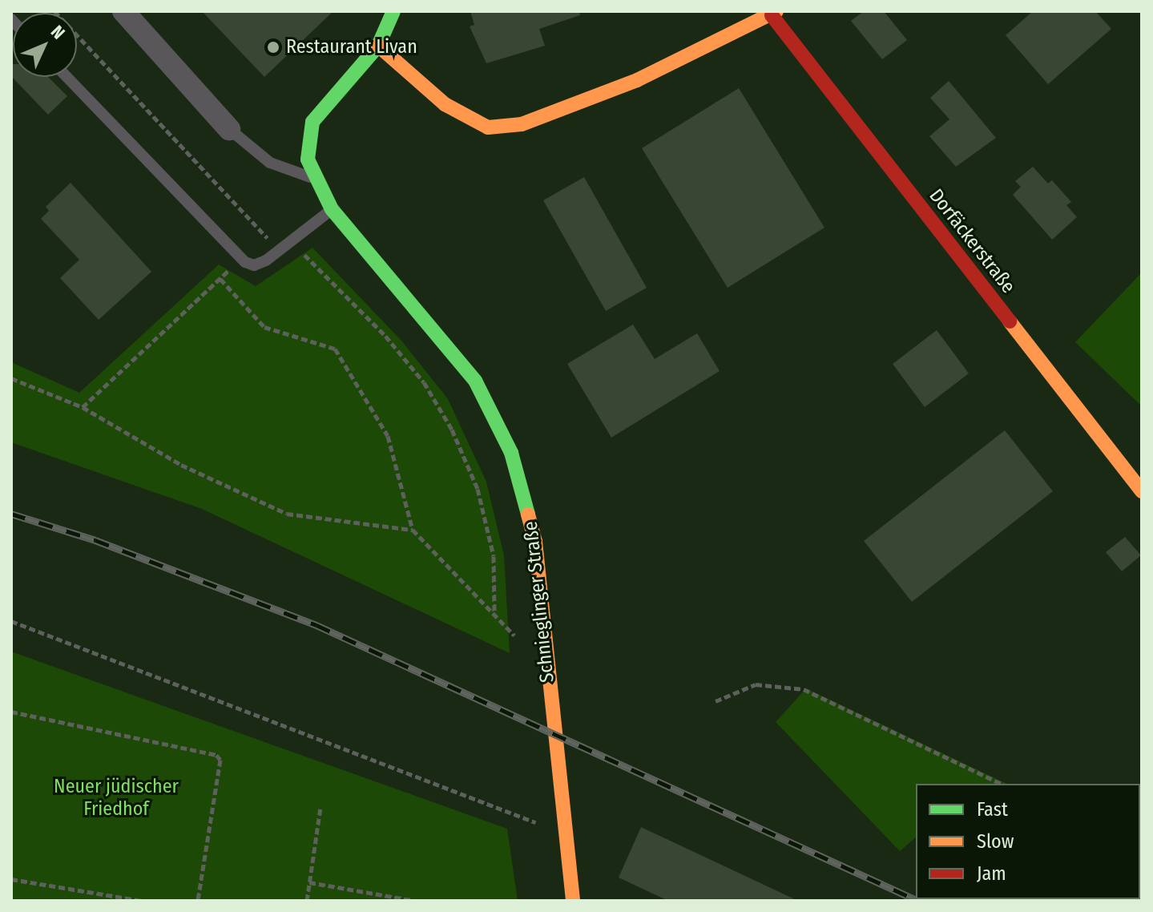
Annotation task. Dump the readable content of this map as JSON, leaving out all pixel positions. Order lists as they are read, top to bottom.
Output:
{
  "streets": {
    "street": ["Dorfäckerstraße", "Schnieglinger Straße"]
  },
  "crossings": [
    ["Dorfäckerstraße", "Schnieglinger Straße"]
  ],
  "parks": ["Neuer jüdischer Friedhof"],
  "places": ["Restaurant Livan"],
  "legend": ["Fast", "Slow", "Jam"],
  "north": "top right"
}
